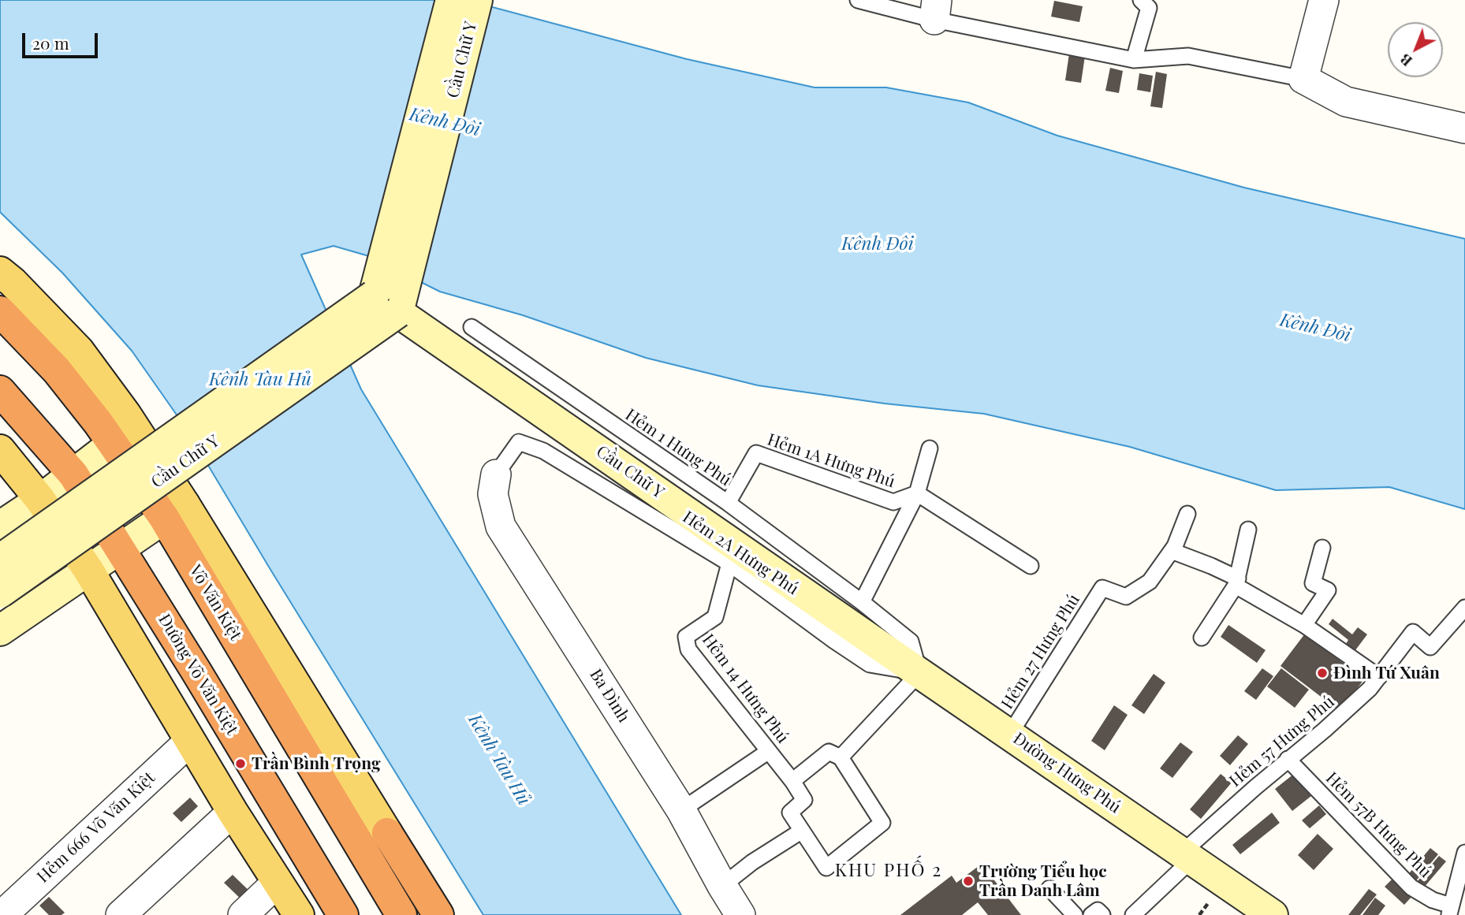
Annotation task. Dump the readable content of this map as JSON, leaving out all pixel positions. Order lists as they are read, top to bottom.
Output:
{
  "streets": {
    "highway": ["Võ Văn Kiệt", "Đường Võ Văn Kiệt"],
    "main road": ["Cầu Chữ Y", "Đường Hưng Phú"],
    "street": ["Ba Đình", "Hẻm 666 Võ Văn Kiệt"],
    "lane": [
      "Hẻm 1 Hưng Phú",
      "Hẻm 1A Hưng Phú",
      "Hẻm 2A Hưng Phú",
      "Hẻm 27 Hưng Phú",
      "Hẻm 14 Hưng Phú",
      "Hẻm 57 Hưng Phú",
      "Hẻm 57B Hưng Phú"
    ]
  },
  "crossings": [
    ["Cầu Chữ Y", "Đường Hưng Phú"],
    ["Hẻm 1 Hưng Phú", "Hẻm 1A Hưng Phú"],
    ["Hẻm 1 Hưng Phú", "Hẻm 2A Hưng Phú"],
    ["Hẻm 1 Hưng Phú", "Đường Hưng Phú"],
    ["Hẻm 2A Hưng Phú", "Hẻm 14 Hưng Phú"],
    ["Hẻm 2A Hưng Phú", "Ba Đình"],
    ["Hẻm 2A Hưng Phú", "Đường Hưng Phú"],
    ["Hẻm 27 Hưng Phú", "Đường Hưng Phú"],
    ["Hẻm 57 Hưng Phú", "Đường Hưng Phú"],
    ["Hẻm 57 Hưng Phú", "Hẻm 57B Hưng Phú"]
  ],
  "districts": ["KHU PHỐ 2"],
  "water": ["Kênh Đôi", "Kênh Tàu Hủ"],
  "places": ["Đình Tứ Xuân", "Trần Bình Trọng", "Trường Tiểu học Trần Danh Lâm"],
  "scale_bar": "20 m",
  "north": "bottom left"
}
